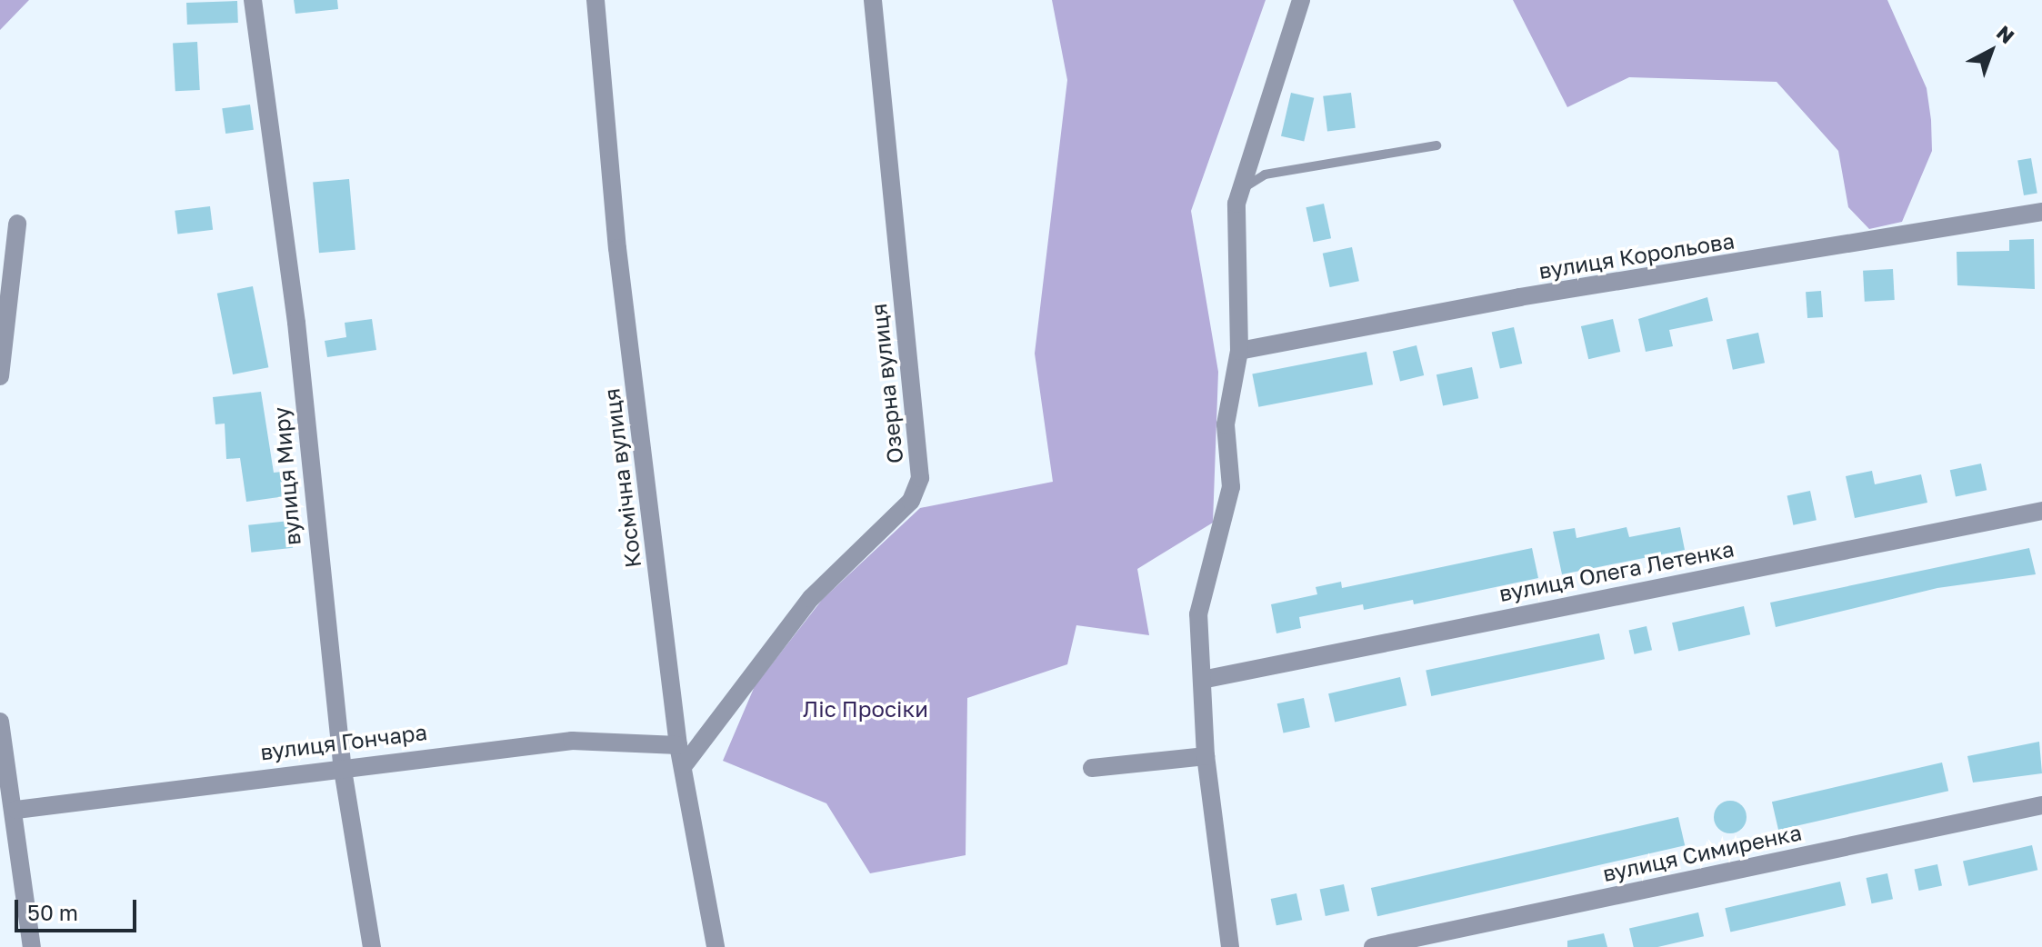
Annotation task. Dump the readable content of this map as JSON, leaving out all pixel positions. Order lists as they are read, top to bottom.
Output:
{
  "streets": {
    "street": [
      "вулиця Корольова",
      "Озерна вулиця",
      "вулиця Миру",
      "Космічна вулиця",
      "вулиця Олега Летенка",
      "вулиця Гончара",
      "вулиця Симиренка"
    ]
  },
  "crossings": [
    ["Озерна вулиця", "Космічна вулиця"],
    ["вулиця Миру", "вулиця Гончара"],
    ["Космічна вулиця", "вулиця Гончара"]
  ],
  "parks": ["Ліс Просіки"],
  "scale_bar": "50 m",
  "north": "top right"
}
